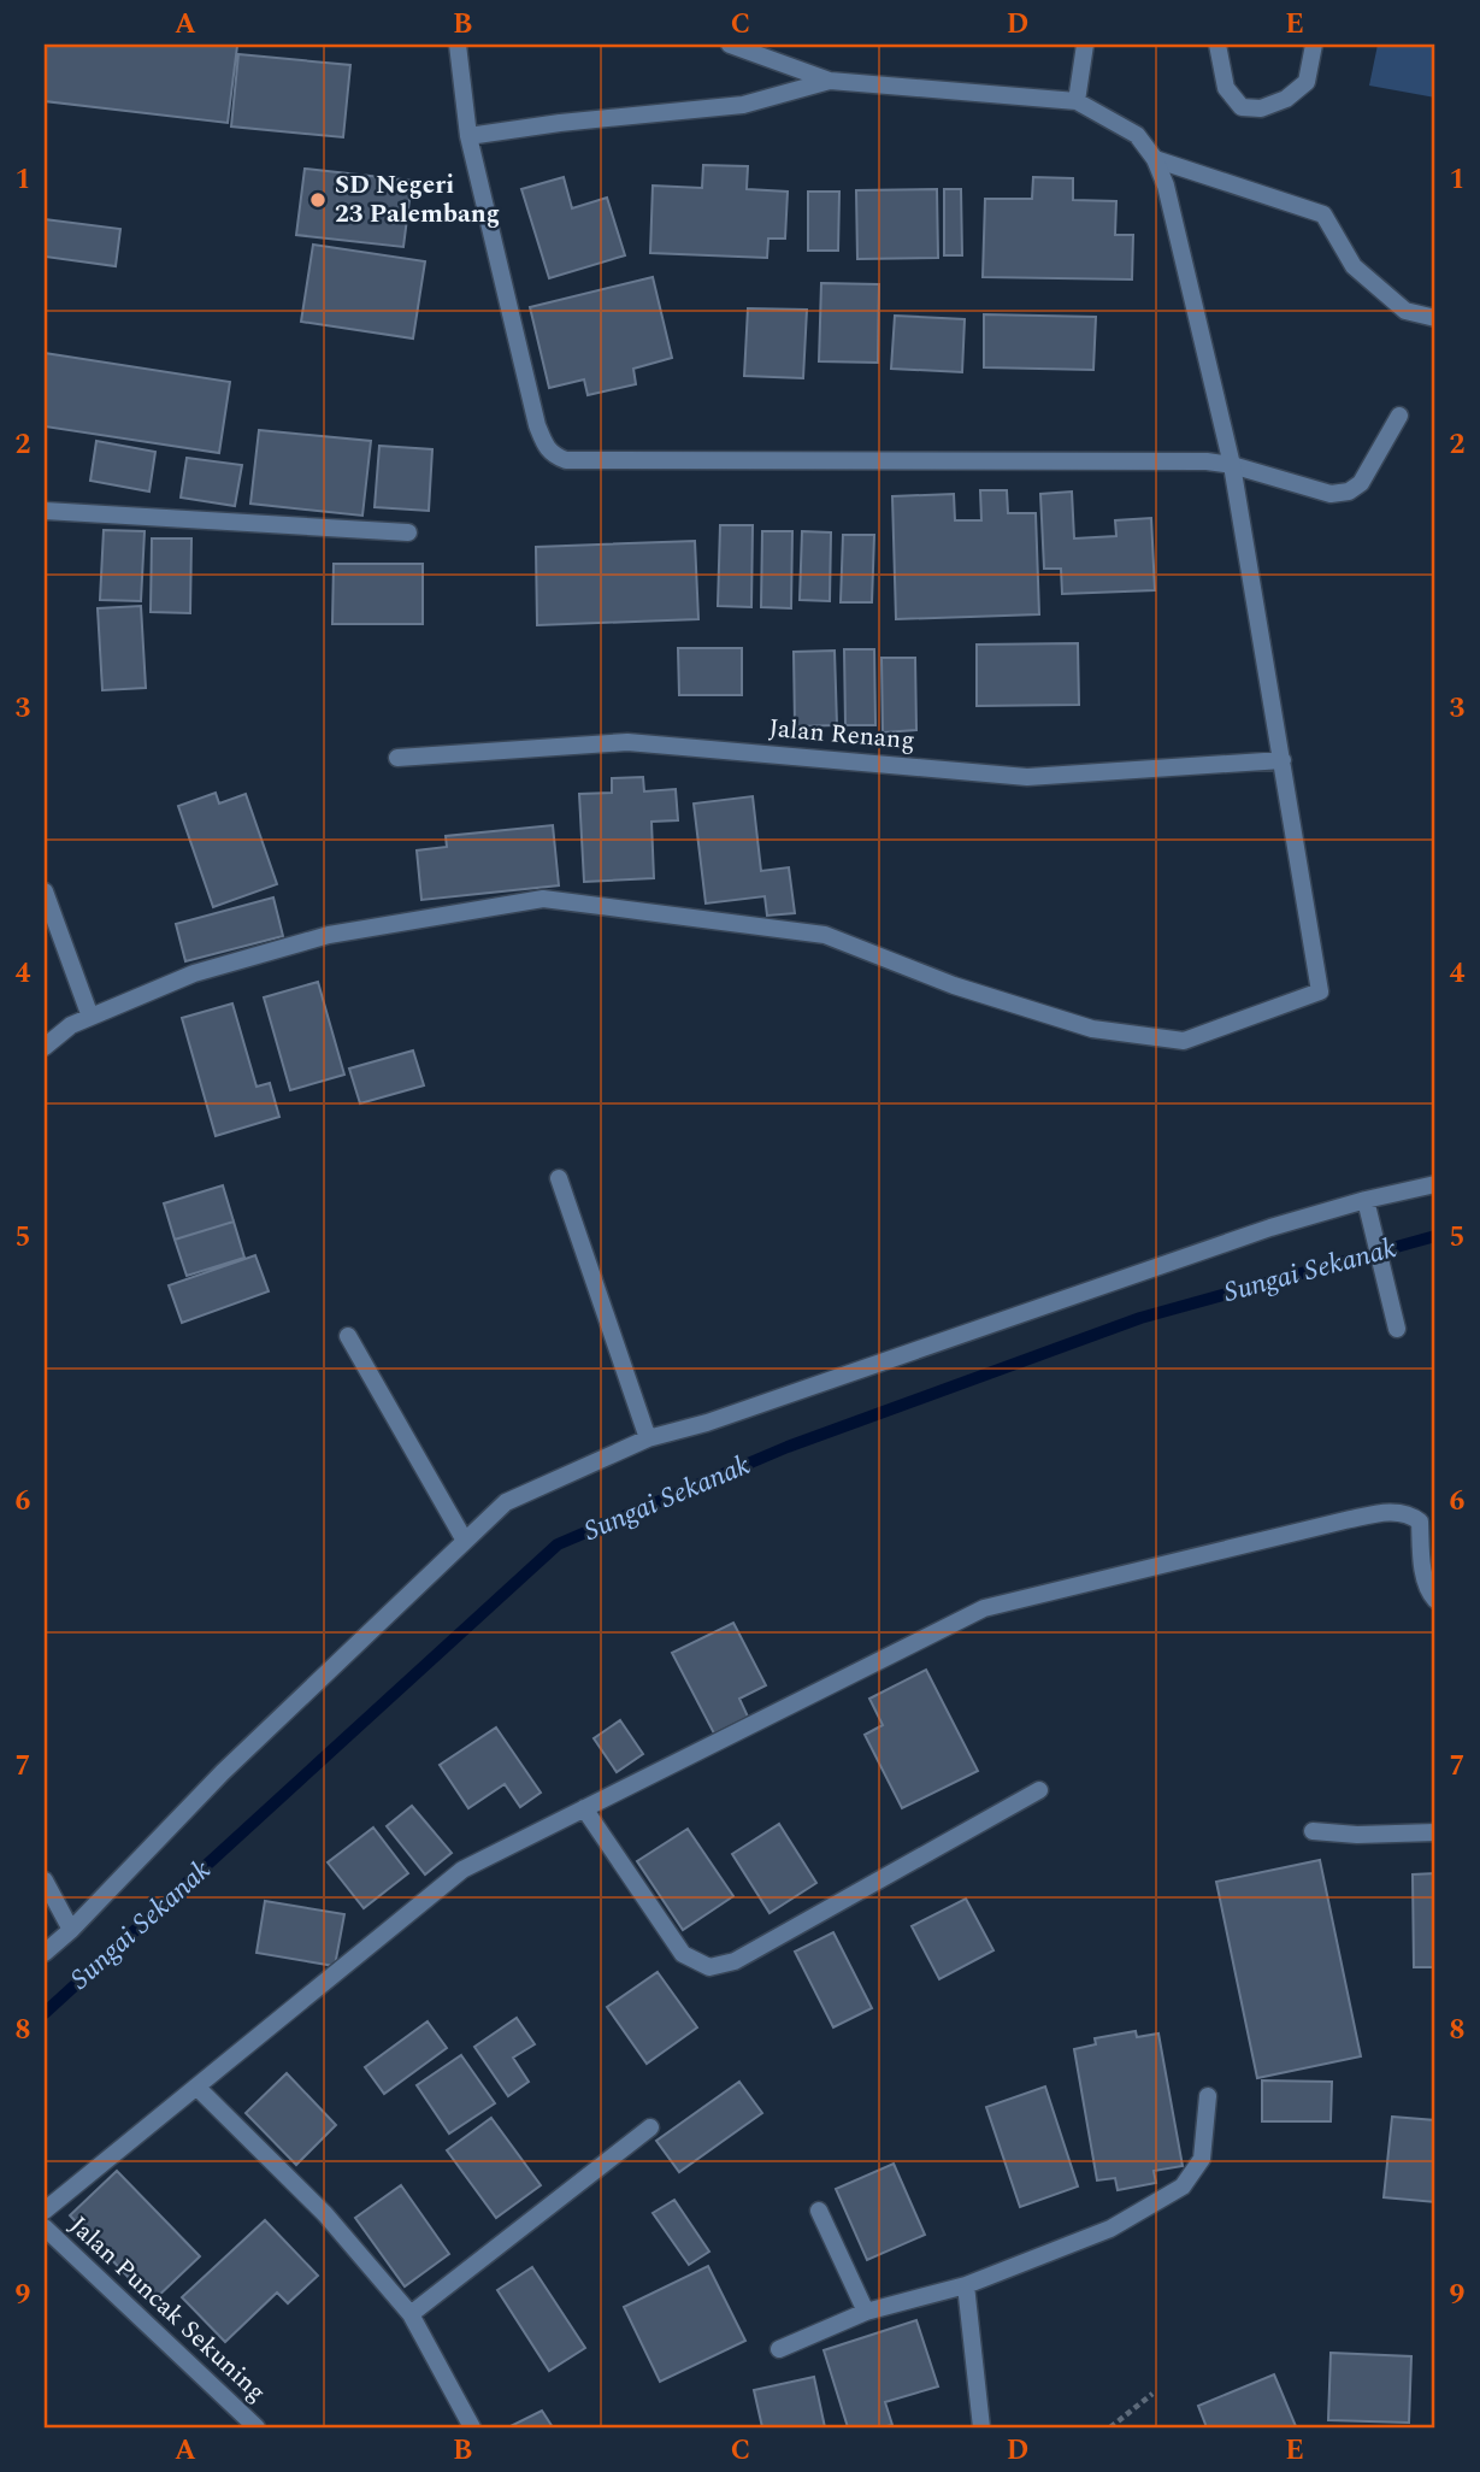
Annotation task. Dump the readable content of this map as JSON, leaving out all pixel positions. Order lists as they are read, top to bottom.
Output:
{
  "streets": {
    "street": ["Jalan Renang", "Jalan Puncak Sekuning"]
  },
  "water": ["Sungai Sekanak"],
  "places": ["SD Negeri 23 Palembang"],
  "grid": {
    "columns": [
      "A",
      "B",
      "C",
      "D",
      "E"
    ],
    "rows": [
      "1",
      "2",
      "3",
      "4",
      "5",
      "6",
      "7",
      "8",
      "9"
    ]
  }
}
